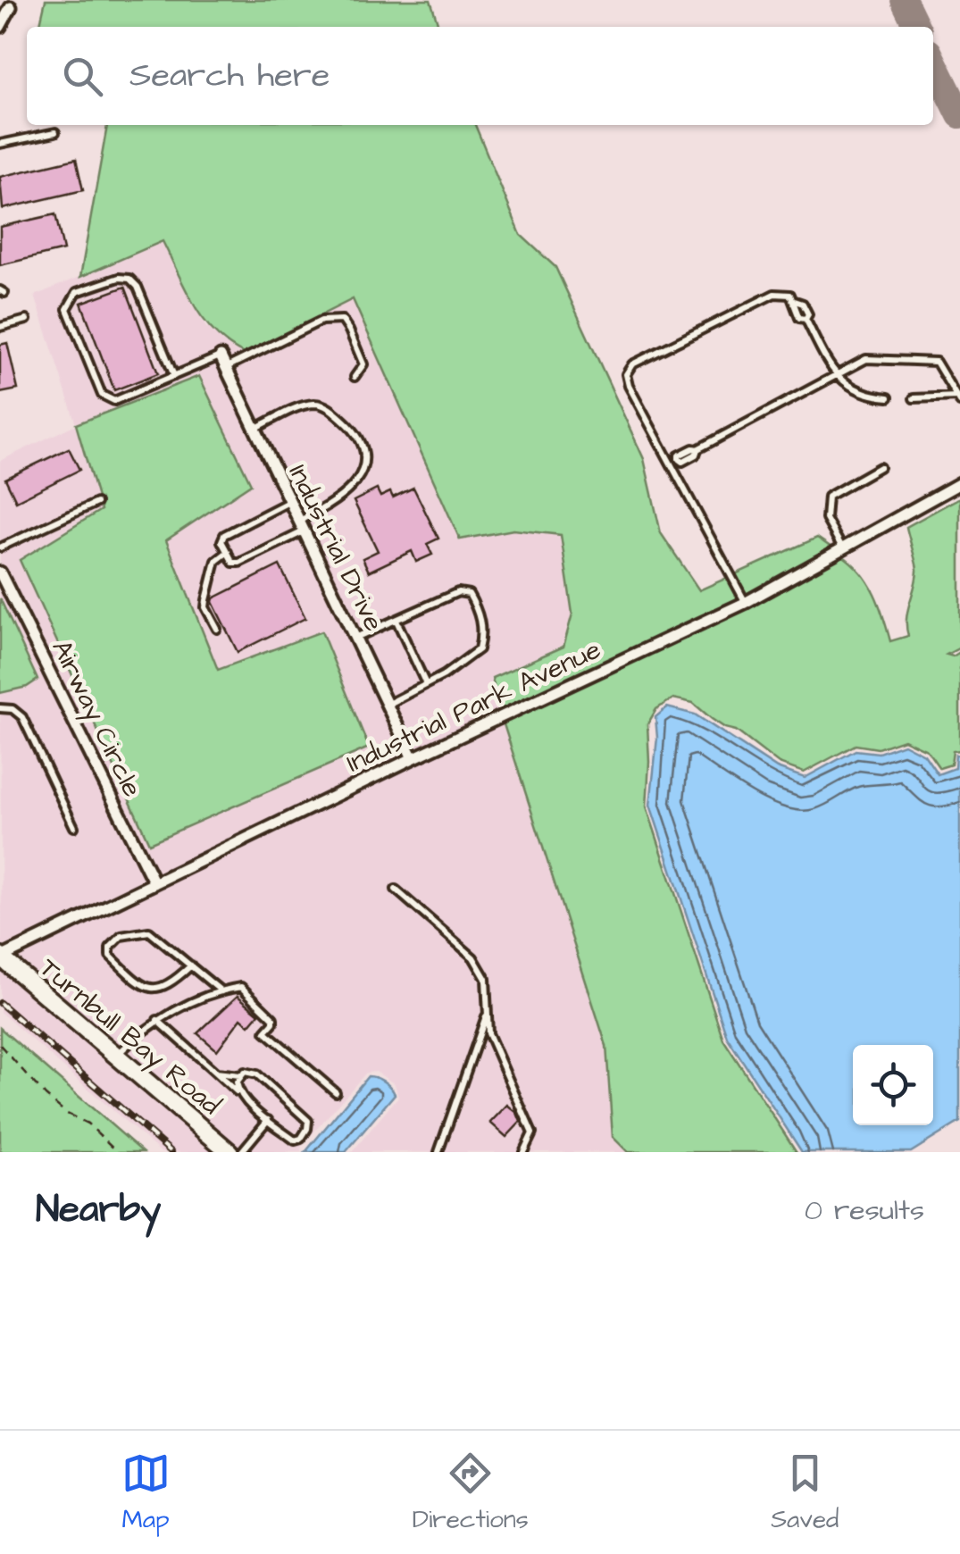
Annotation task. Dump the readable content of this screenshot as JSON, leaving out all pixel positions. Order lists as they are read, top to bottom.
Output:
{
  "streets": {
    "street": [
      "Industrial Drive",
      "Industrial Park Avenue",
      "Airway Circle",
      "Turnbull Bay Road"
    ]
  },
  "crossings": [
    ["Industrial Drive", "Industrial Park Avenue"],
    ["Industrial Park Avenue", "Airway Circle"],
    ["Industrial Park Avenue", "Turnbull Bay Road"]
  ],
  "page": {
    "search": "Search here",
    "heading": ["Nearby", "0 results"],
    "nav": ["Map", "Directions", "Saved"]
  }
}
